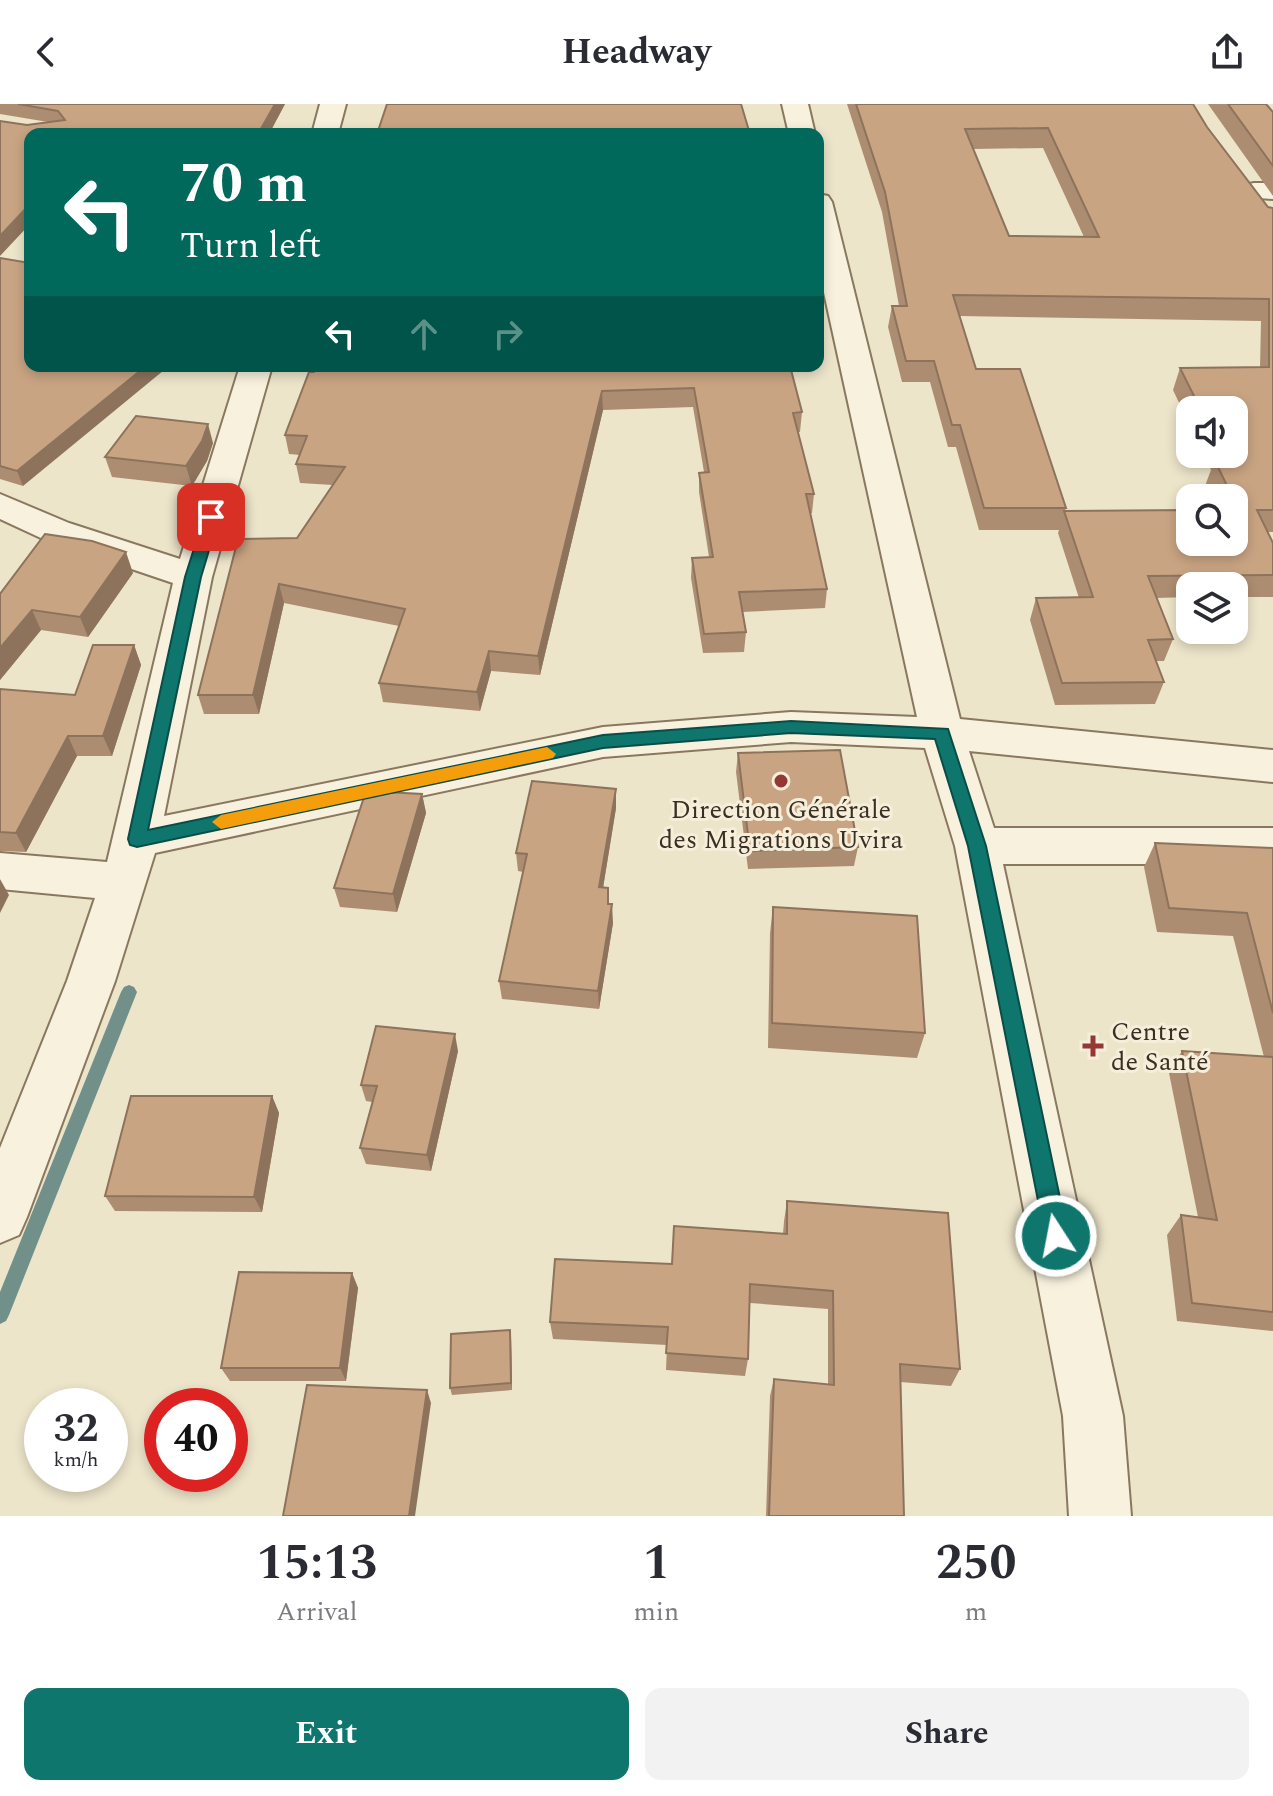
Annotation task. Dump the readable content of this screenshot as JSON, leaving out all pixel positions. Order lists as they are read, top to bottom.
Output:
{
  "places": {
    "other": ["Direction Générale des Migrations Uvira"],
    "health": ["Centre de Santé"]
  },
  "page": {
    "header": "Headway",
    "turn": ["70 m", "Turn left"],
    "speed": "32 km/h",
    "limit": "40",
    "eta": [
      "15:13",
      "Arrival",
      "1",
      "min",
      "250",
      "m"
    ],
    "buttons": ["Exit", "Share"]
  }
}
